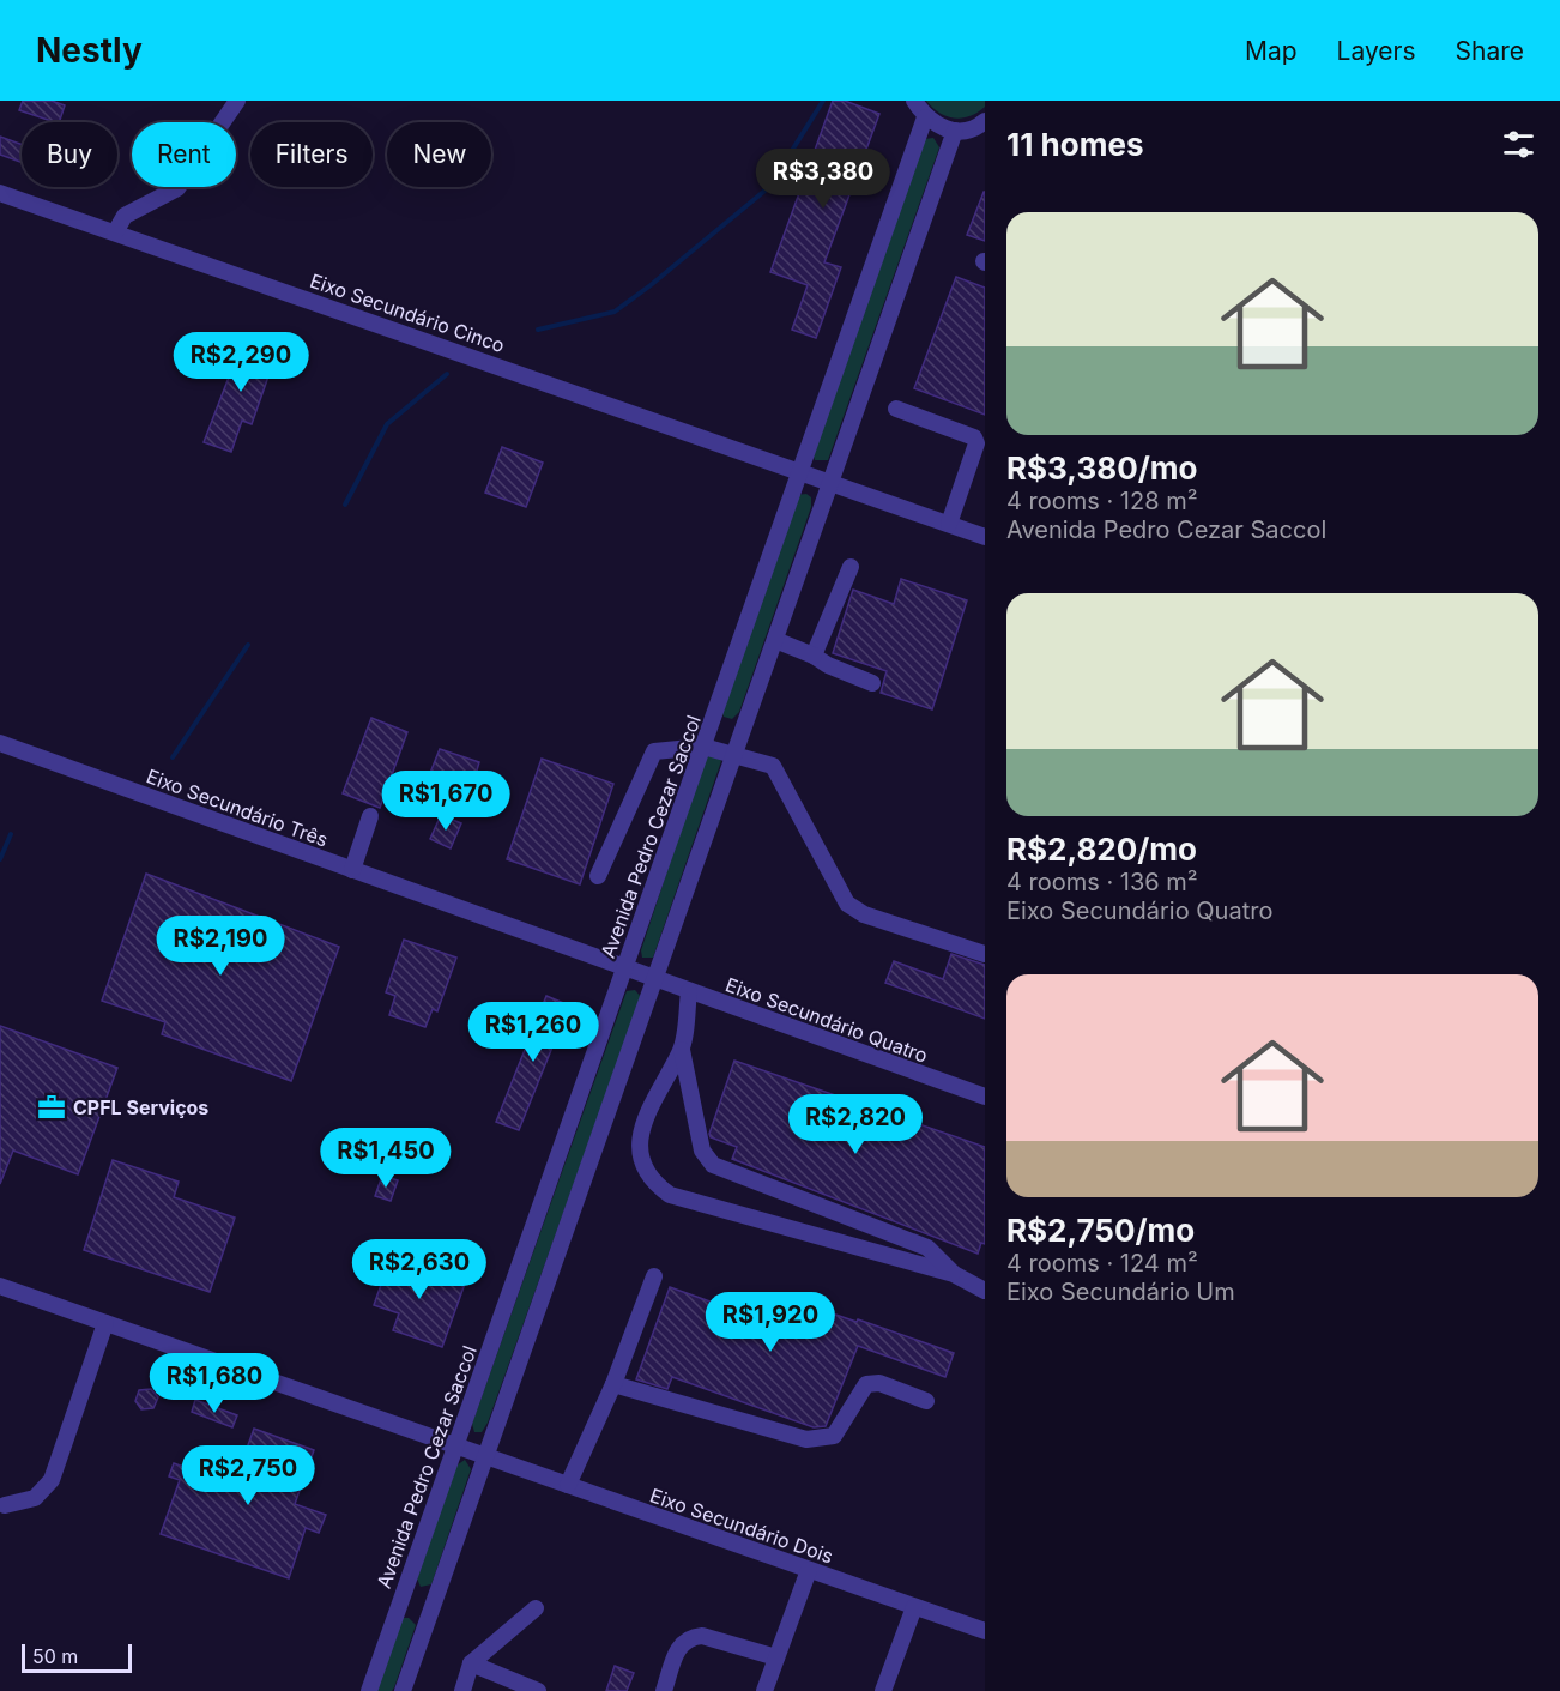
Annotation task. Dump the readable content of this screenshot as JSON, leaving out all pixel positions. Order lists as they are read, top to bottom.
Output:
{
  "streets": {
    "street": [
      "Eixo Secundário Cinco",
      "Eixo Secundário Três",
      "Avenida Pedro Cezar Saccol",
      "Eixo Secundário Quatro",
      "Eixo Secundário Dois"
    ]
  },
  "crossings": [
    ["Eixo Secundário Cinco", "Avenida Pedro Cezar Saccol"],
    ["Eixo Secundário Três", "Avenida Pedro Cezar Saccol"],
    ["Eixo Secundário Três", "Eixo Secundário Quatro"],
    ["Avenida Pedro Cezar Saccol", "Eixo Secundário Dois"]
  ],
  "places": {
    "office": ["CPFL Serviços"]
  },
  "scale_bar": "50 m",
  "page": {
    "header": "Nestly",
    "nav": ["Map", "Layers", "Share"],
    "heading": "11 homes",
    "chip": [
      "Buy",
      "Rent",
      "Filters",
      "New"
    ],
    "price": [
      "R$3,380",
      "R$2,290",
      "R$1,670",
      "R$2,190",
      "R$1,260",
      "R$2,820",
      "R$1,450",
      "R$2,630",
      "R$1,920",
      "R$1,680",
      "R$2,750"
    ],
    "list": [
      {
        "name": "R$3,380/mo",
        "note": "4 rooms · 128 m² · Avenida Pedro Cezar Saccol"
      },
      {
        "name": "R$2,820/mo",
        "note": "4 rooms · 136 m² · Eixo Secundário Quatro"
      },
      {
        "name": "R$2,750/mo",
        "note": "4 rooms · 124 m² · Eixo Secundário Um"
      }
    ],
    "scale": "50 m"
  }
}
